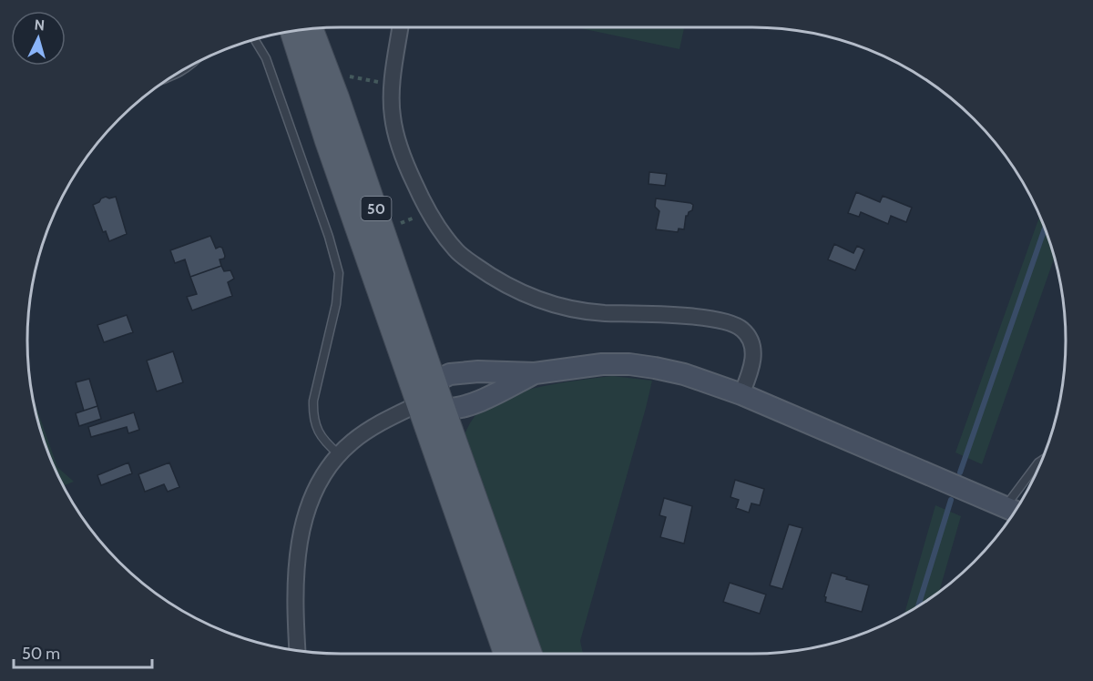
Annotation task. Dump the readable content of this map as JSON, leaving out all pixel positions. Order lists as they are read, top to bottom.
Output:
{
  "streets": {
    "main road": ["50"]
  },
  "scale_bar": "50 m",
  "north": "top"
}
